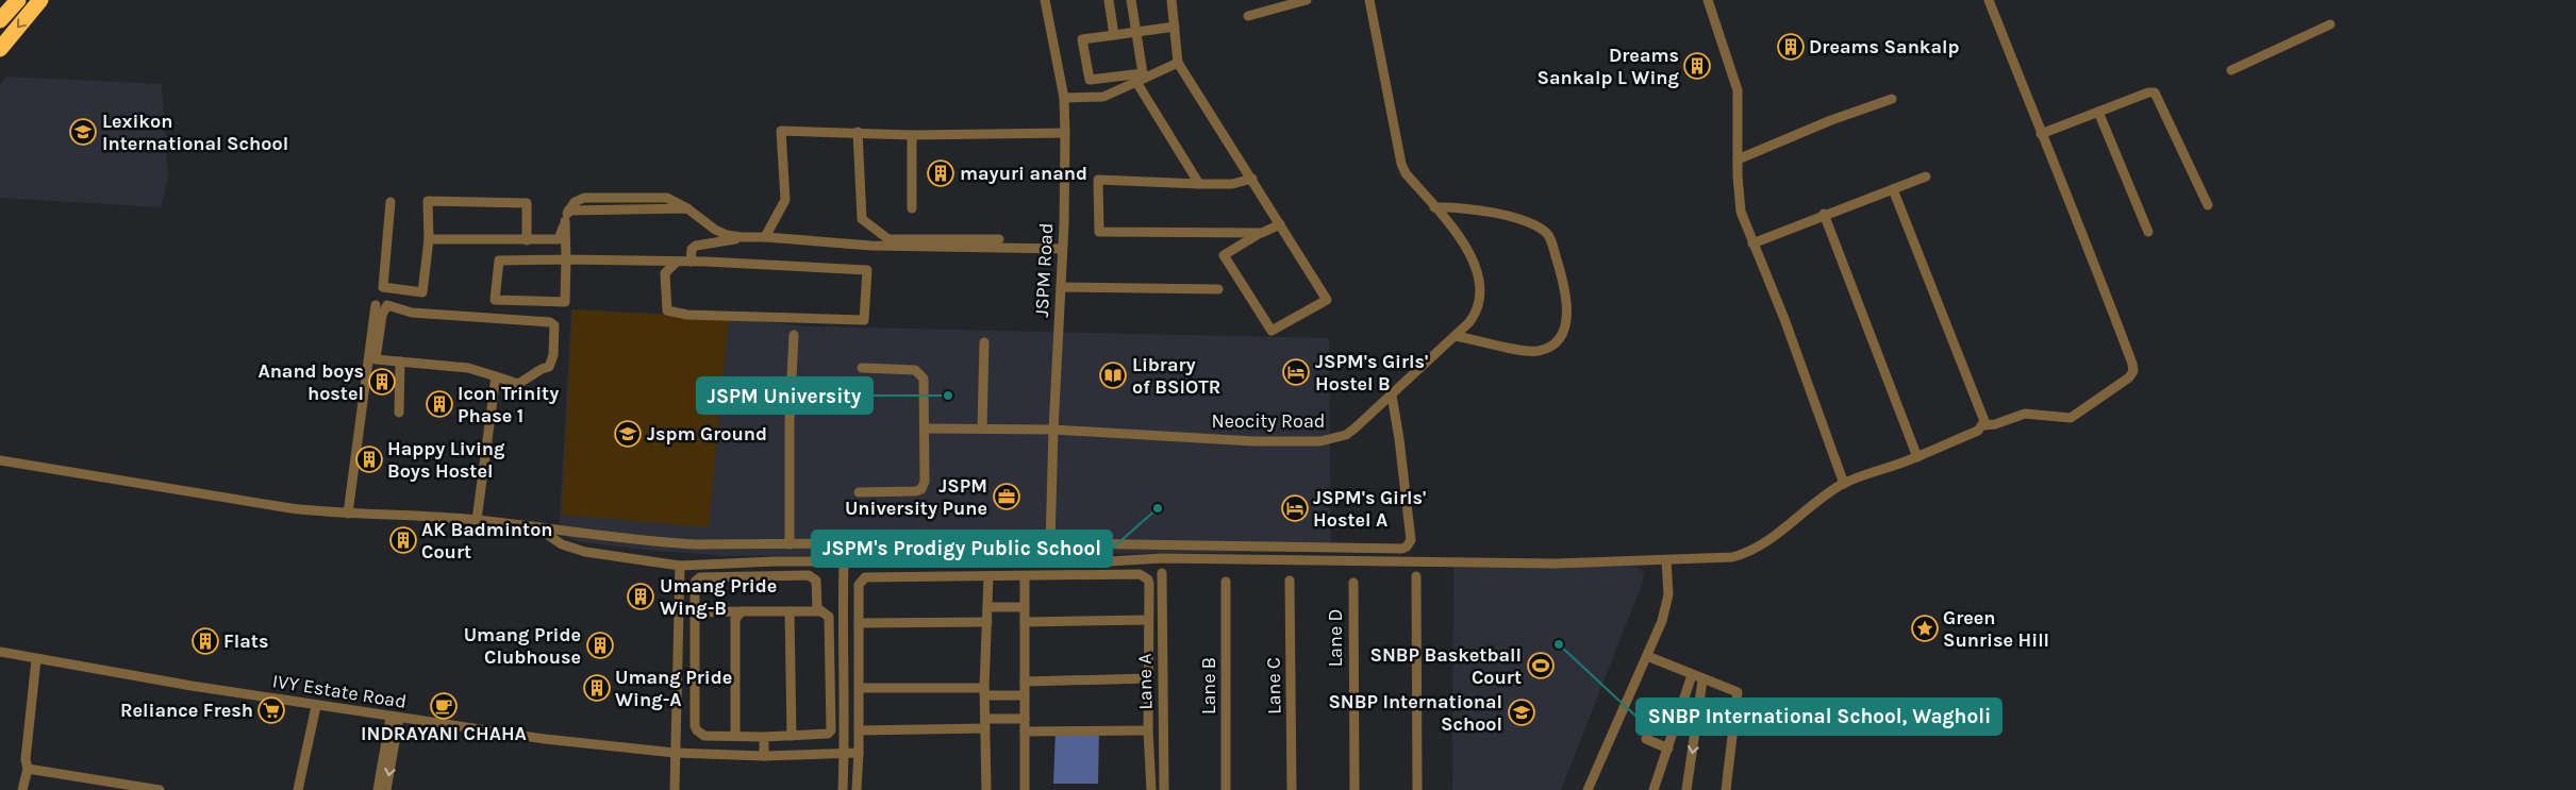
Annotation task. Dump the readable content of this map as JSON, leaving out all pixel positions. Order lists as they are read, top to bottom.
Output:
{
  "streets": {
    "street": [
      "JSPM Road",
      "Neocity Road",
      "Lane D",
      "Lane A",
      "Lane B",
      "Lane C",
      "IVY Estate Road"
    ]
  },
  "crossings": [
    ["JSPM Road", "Neocity Road"]
  ],
  "places": {
    "building": [
      "Dreams Sankalp",
      "Dreams Sankalp L Wing",
      "mayuri anand",
      "Anand boys hostel",
      "Icon Trinity Phase 1",
      "Happy Living Boys Hostel",
      "AK Badminton Court",
      "Umang Pride Wing-B",
      "Flats",
      "Umang Pride Clubhouse",
      "Umang Pride Wing-A"
    ],
    "school or university": ["Lexikon International School", "Jspm Ground", "SNBP International School"],
    "hotel": ["JSPM's Girls' Hostel B", "JSPM's Girls' Hostel A"],
    "library": ["Library of BSIOTR"],
    "other": ["JSPM University", "JSPM's Prodigy Public School", "SNBP International School, Wagholi"],
    "office": ["JSPM University Pune"],
    "place": ["Green Sunrise Hill"],
    "sports": ["SNBP Basketball Court"],
    "cafe": ["INDRAYANI CHAHA"],
    "supermarket": ["Reliance Fresh"]
  }
}
